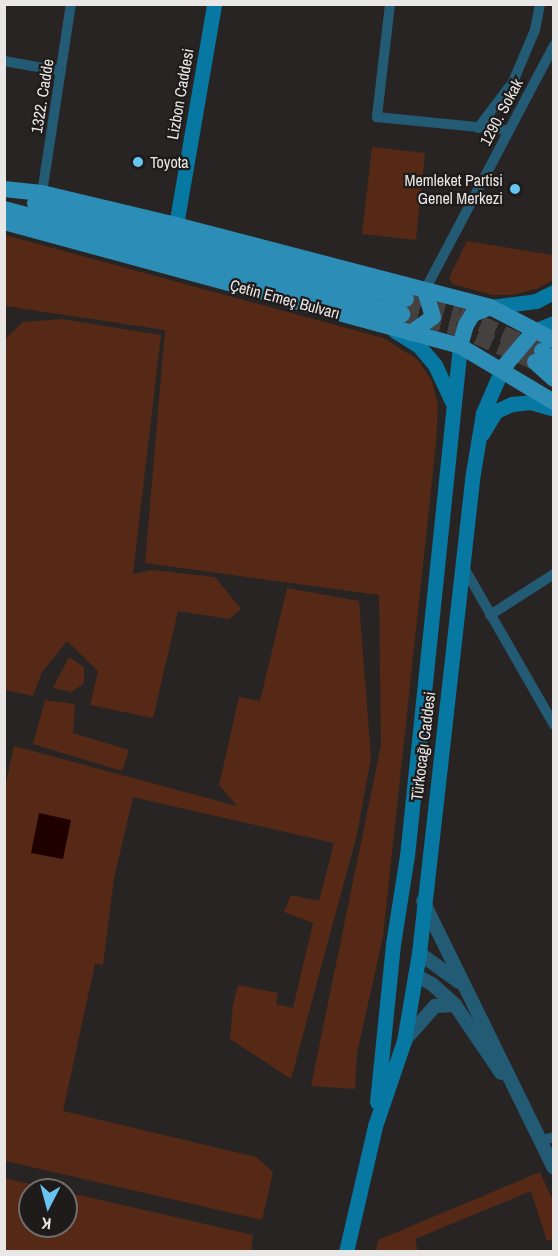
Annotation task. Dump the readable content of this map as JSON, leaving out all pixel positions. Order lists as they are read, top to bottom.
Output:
{
  "streets": {
    "main road": ["Lizbon Caddesi", "Çetin Emeç Bulvarı", "Türkocağı Caddesi"],
    "street": ["1322. Cadde", "1290. Sokak"]
  },
  "crossings": [
    ["Çetin Emeç Bulvarı", "Türkocağı Caddesi"]
  ],
  "places": ["Toyota", "Memleket Partisi Genel Merkezi"],
  "north": "bottom"
}
